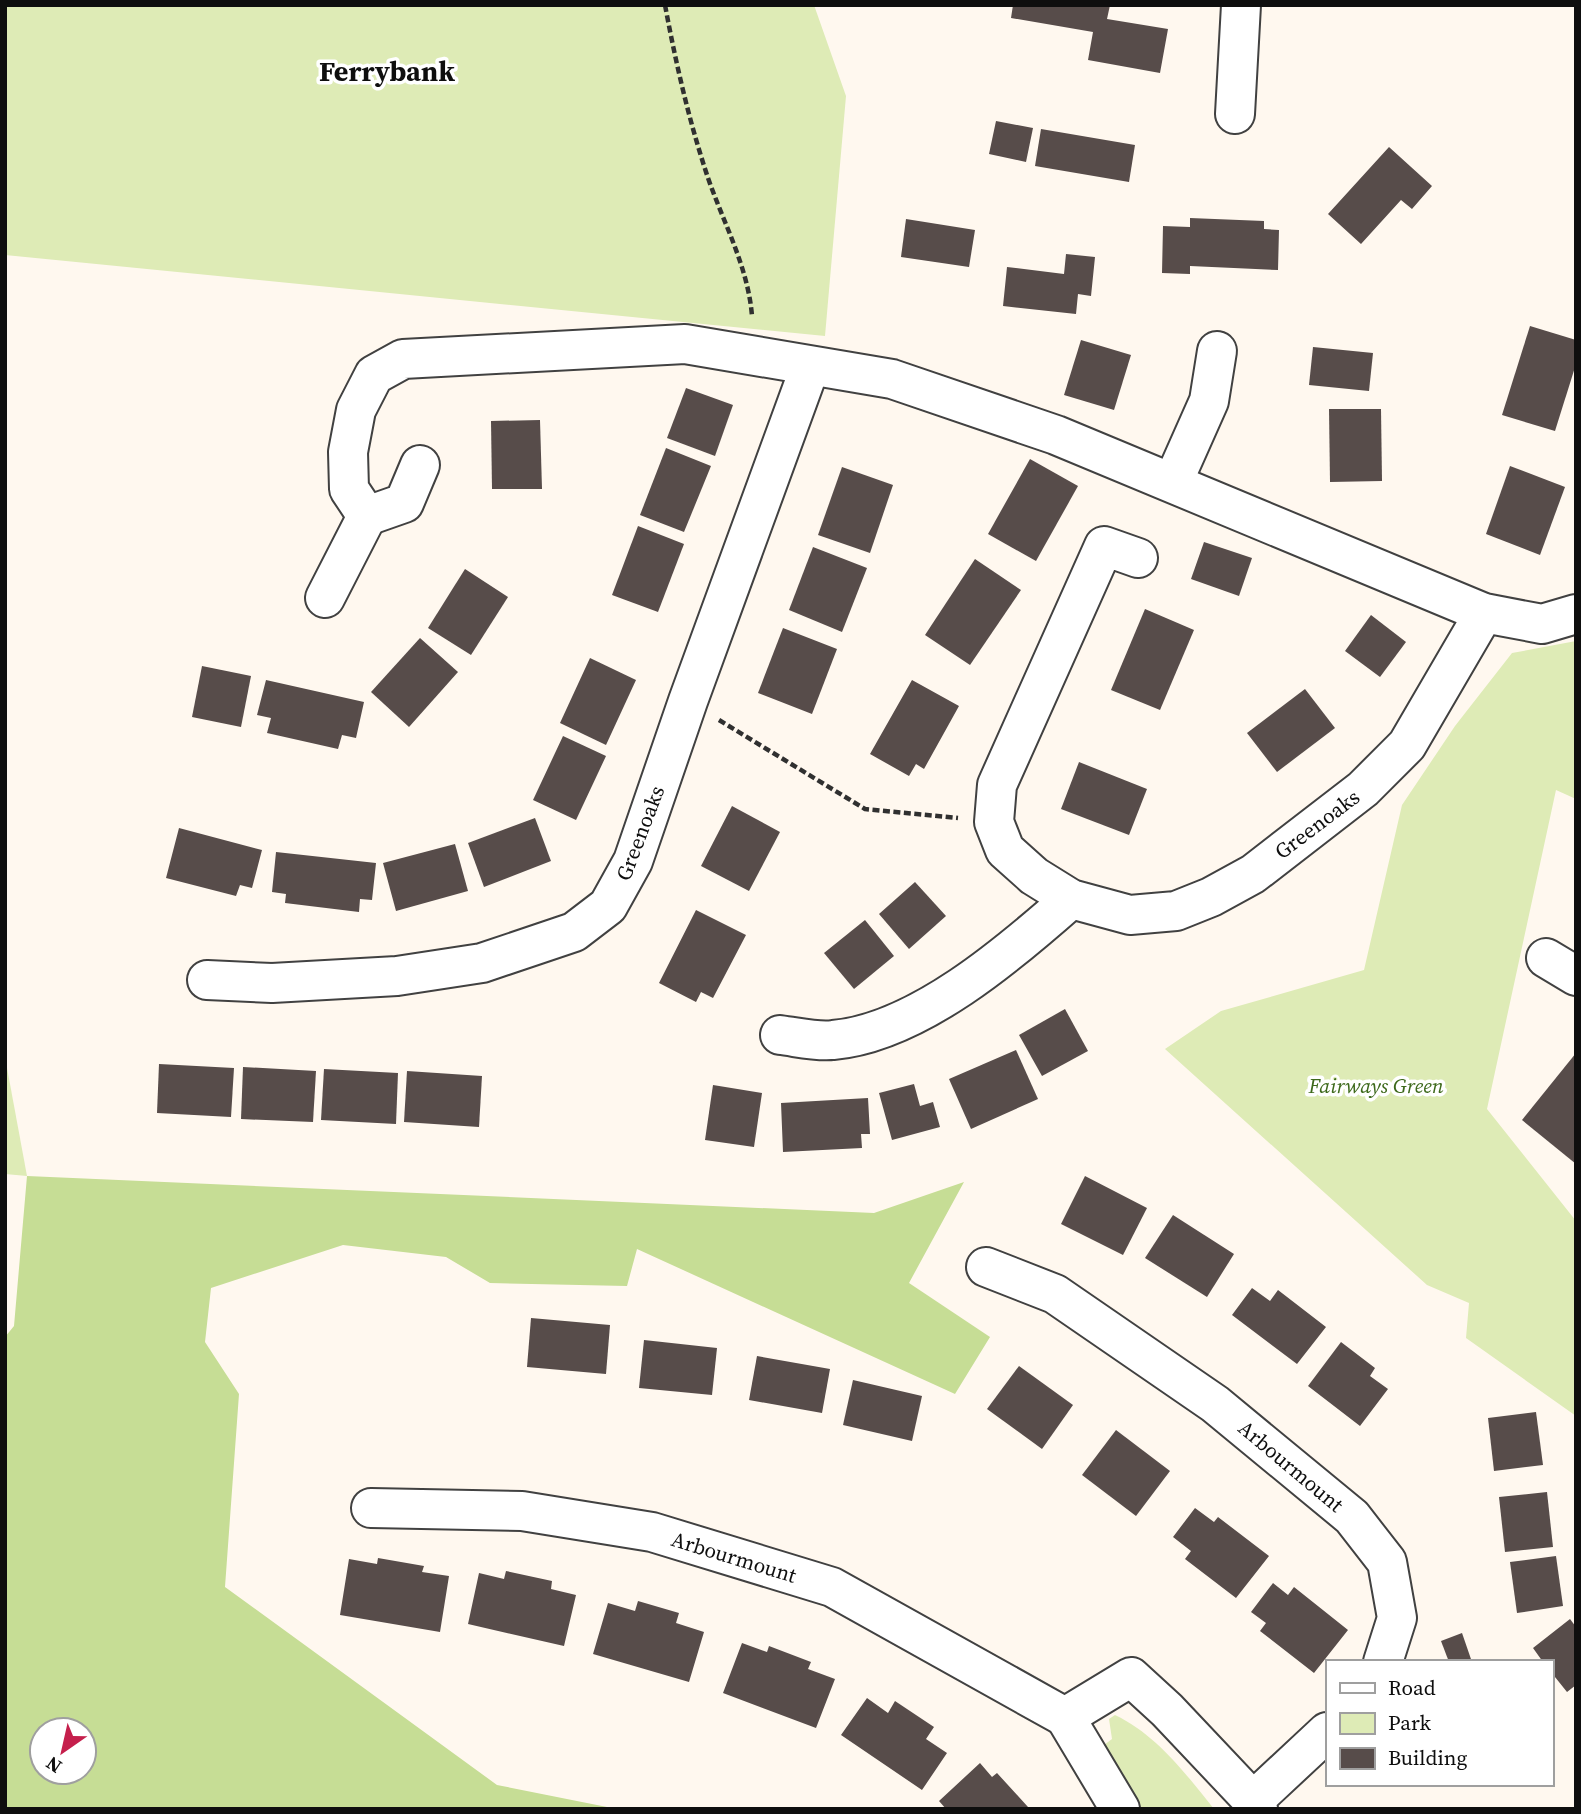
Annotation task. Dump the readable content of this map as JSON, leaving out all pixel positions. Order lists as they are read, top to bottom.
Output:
{
  "streets": {
    "street": ["Greenoaks", "Arbourmount"]
  },
  "districts": ["Ferrybank"],
  "parks": ["Fairways Green"],
  "legend": ["Road", "Park", "Building"],
  "north": "bottom left"
}
